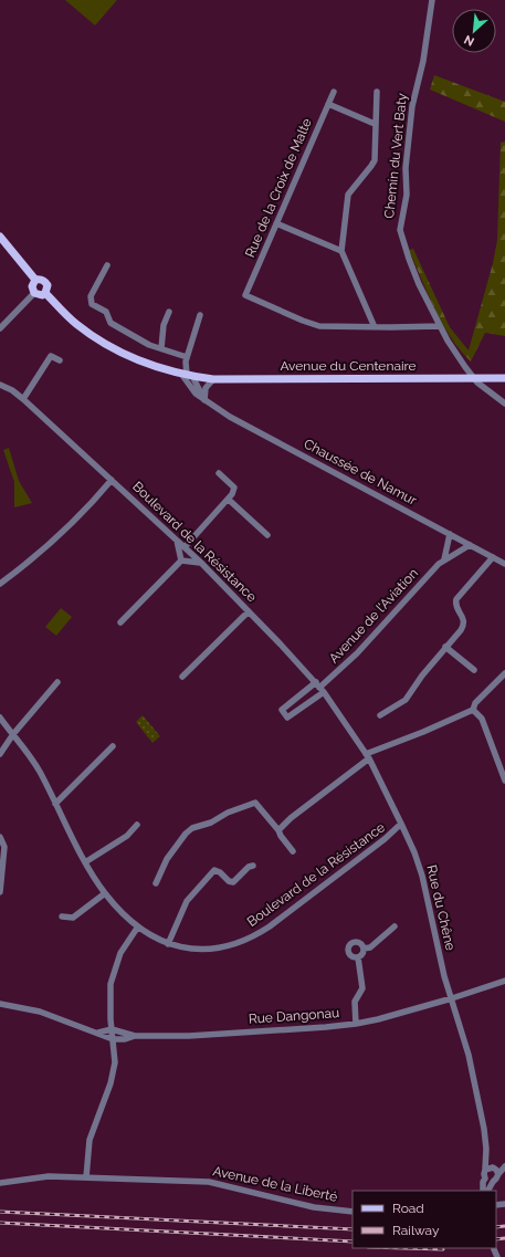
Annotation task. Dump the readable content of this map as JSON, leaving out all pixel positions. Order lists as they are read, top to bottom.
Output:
{
  "streets": {
    "main road": ["Avenue du Centenaire"],
    "street": [
      "Chemin du Vert Baty",
      "Rue de la Croix de Malte",
      "Chaussée de Namur",
      "Boulevard de la Résistance",
      "Avenue de l'Aviation",
      "Rue du Chêne",
      "Rue Dangonau",
      "Avenue de la Liberté"
    ]
  },
  "crossings": [
    ["Chemin du Vert Baty", "Avenue du Centenaire"],
    ["Avenue du Centenaire", "Chaussée de Namur"],
    ["Chaussée de Namur", "Avenue de l'Aviation"],
    ["Boulevard de la Résistance", "Avenue de l'Aviation"],
    ["Boulevard de la Résistance", "Rue du Chêne"],
    ["Rue du Chêne", "Rue Dangonau"]
  ],
  "legend": ["Road", "Railway"],
  "north": "bottom left"
}
